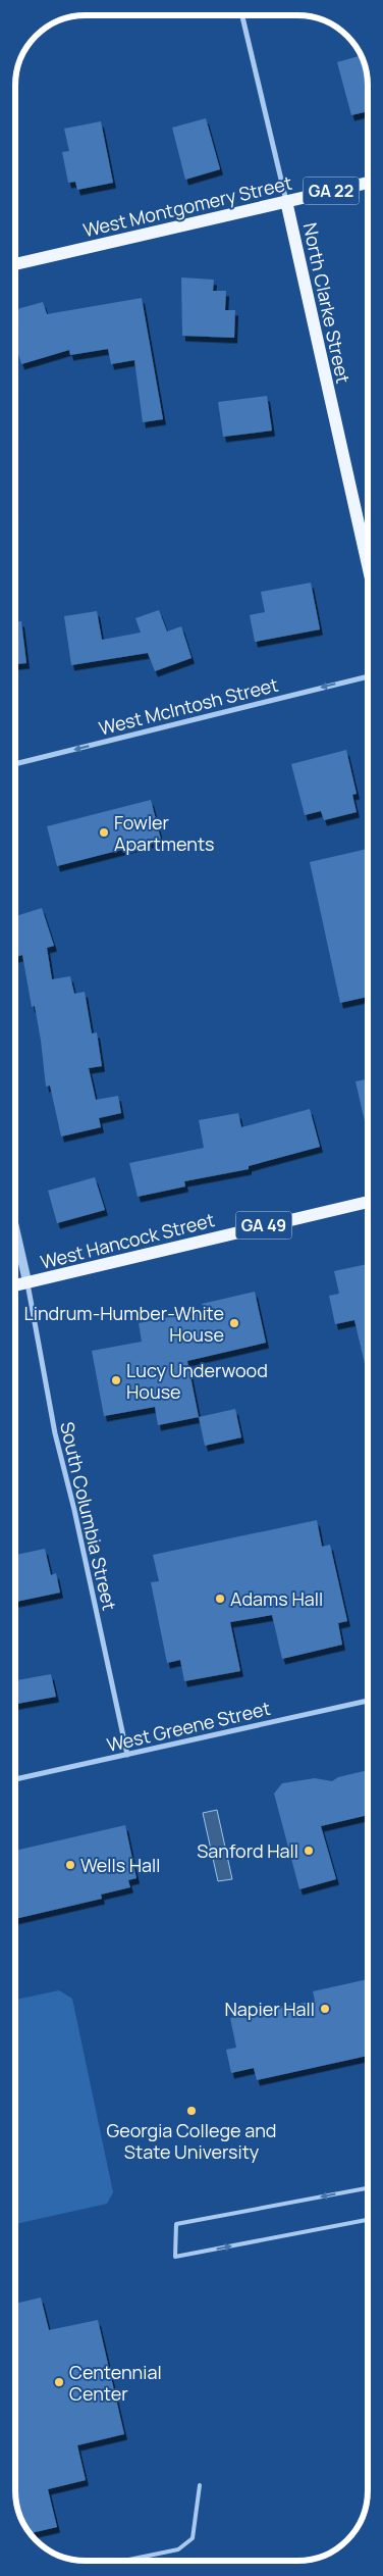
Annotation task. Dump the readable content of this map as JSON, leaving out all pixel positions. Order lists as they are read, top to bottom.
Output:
{
  "streets": {
    "main road": [
      "GA 22",
      "West Montgomery Street",
      "North Clarke Street",
      "GA 49",
      "West Hancock Street"
    ],
    "street": ["West McIntosh Street", "South Columbia Street", "West Greene Street"]
  },
  "crossings": [
    ["West Montgomery Street", "North Clarke Street"],
    ["West Hancock Street", "South Columbia Street"],
    ["South Columbia Street", "West Greene Street"]
  ],
  "one_way": ["West McIntosh Street"],
  "places": [
    "Fowler Apartments",
    "Lindrum-Humber-White House",
    "Lucy Underwood House",
    "Adams Hall",
    "Sanford Hall",
    "Wells Hall",
    "Napier Hall",
    "Georgia College and State University",
    "Centennial Center"
  ]
}
